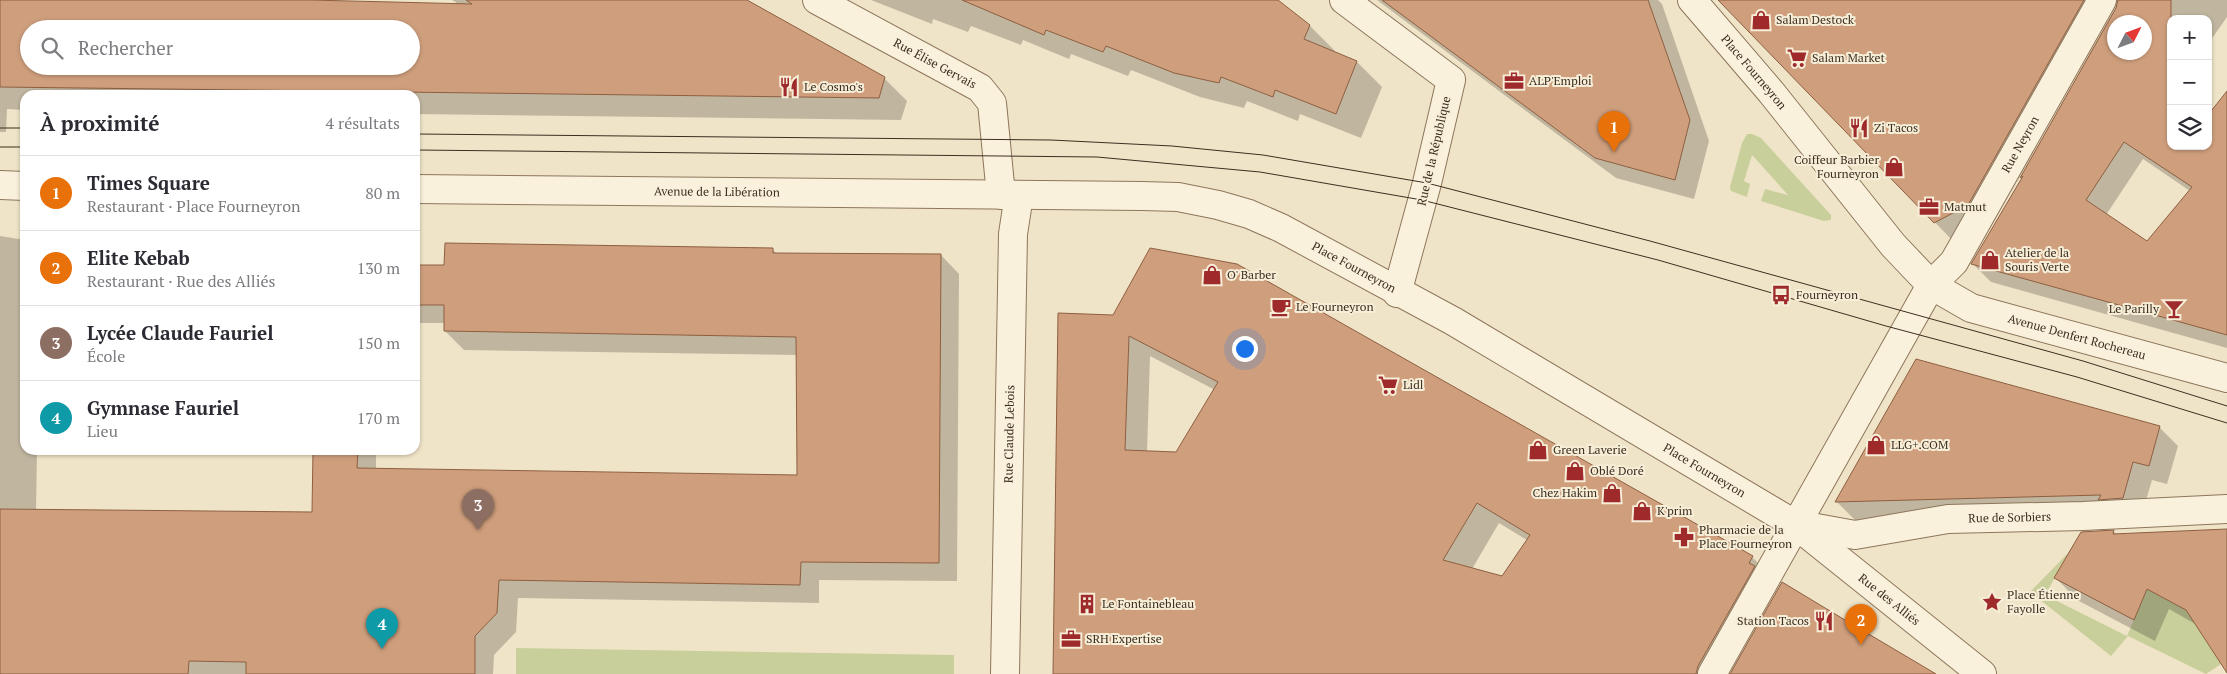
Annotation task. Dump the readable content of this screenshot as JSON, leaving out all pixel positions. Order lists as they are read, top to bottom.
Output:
{
  "streets": {
    "street": [
      "Rue Élise Gervais",
      "Place Fourneyron",
      "Rue Neyron",
      "Rue de la République",
      "Avenue de la Libération",
      "Avenue Denfert Rochereau",
      "Rue Claude Lebois",
      "Rue de Sorbiers",
      "Rue des Alliés"
    ]
  },
  "crossings": [
    ["Rue Élise Gervais", "Place Fourneyron"],
    ["Rue Élise Gervais", "Avenue de la Libération"],
    ["Rue Élise Gervais", "Rue Claude Lebois"],
    ["Place Fourneyron", "Rue Neyron"],
    ["Place Fourneyron", "Rue de la République"],
    ["Place Fourneyron", "Avenue de la Libération"],
    ["Place Fourneyron", "Avenue Denfert Rochereau"],
    ["Place Fourneyron", "Rue Claude Lebois"],
    ["Place Fourneyron", "Rue de Sorbiers"],
    ["Place Fourneyron", "Rue des Alliés"],
    ["Rue Neyron", "Avenue Denfert Rochereau"],
    ["Avenue de la Libération", "Rue Claude Lebois"],
    ["Rue de Sorbiers", "Rue des Alliés"]
  ],
  "places": {
    "shop": [
      "Salam Destock",
      "Coiffeur Barbier Fourneyron",
      "Atelier de la Souris Verte",
      "O' Barber",
      "LLG+.COM",
      "Green Laverie",
      "Oblé Doré",
      "Chez Hakim",
      "K'prim"
    ],
    "supermarket": ["Salam Market", "Lidl"],
    "office": ["ALP'Emploi", "Matmut", "SRH Expertise"],
    "restaurant": ["Le Cosmo's", "Zi Tacos", "Station Tacos"],
    "bus stop": ["Fourneyron"],
    "cafe": ["Le Fourneyron"],
    "bar": ["Le Parilly"],
    "pharmacy": ["Pharmacie de la Place Fourneyron"],
    "place": ["Place Étienne Fayolle"],
    "building": ["Le Fontainebleau"]
  },
  "north": "top right",
  "page": {
    "map_buttons": ["+", "−"],
    "search": "Rechercher",
    "heading": ["À proximité", "4 résultats"],
    "pins": [
      "1",
      "3",
      "2",
      "4"
    ],
    "list": [
      {
        "mark": "1",
        "name": "Times Square",
        "note": "Restaurant · Place Fourneyron",
        "value": "80 m"
      },
      {
        "mark": "2",
        "name": "Elite Kebab",
        "note": "Restaurant · Rue des Alliés",
        "value": "130 m"
      },
      {
        "mark": "3",
        "name": "Lycée Claude Fauriel",
        "note": "École",
        "value": "150 m"
      },
      {
        "mark": "4",
        "name": "Gymnase Fauriel",
        "note": "Lieu",
        "value": "170 m"
      }
    ]
  }
}
